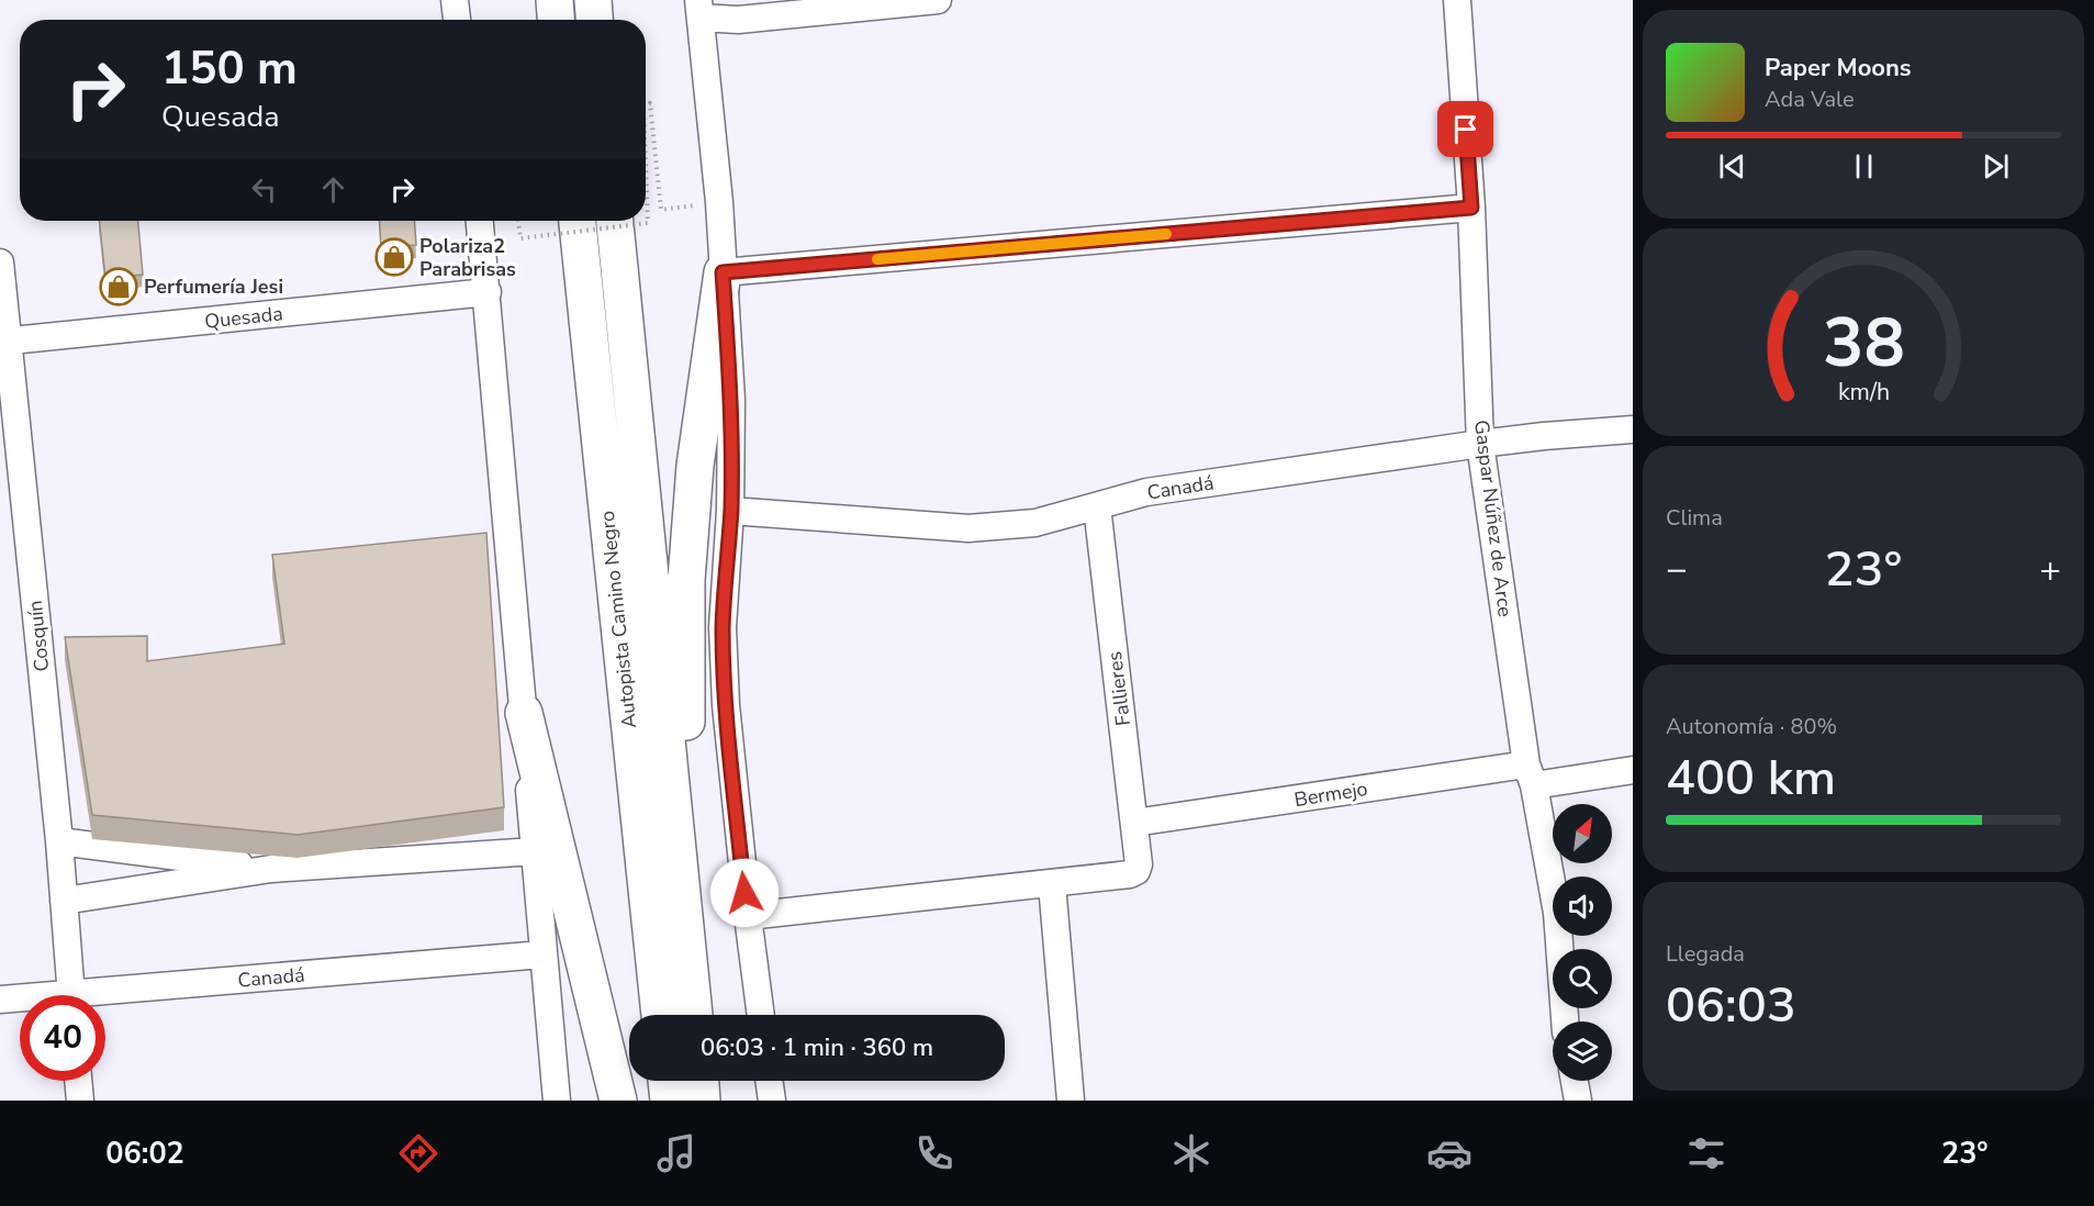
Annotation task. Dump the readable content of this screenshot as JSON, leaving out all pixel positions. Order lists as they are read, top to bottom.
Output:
{
  "streets": {
    "highway": ["Autopista Camino Negro"],
    "street": [
      "Quesada",
      "Canadá",
      "Gaspar Núñez de Arce",
      "Cosquín",
      "Fallieres",
      "Bermejo"
    ]
  },
  "crossings": [
    ["Quesada", "Cosquín"],
    ["Canadá", "Gaspar Núñez de Arce"],
    ["Canadá", "Fallieres"],
    ["Gaspar Núñez de Arce", "Bermejo"],
    ["Fallieres", "Bermejo"]
  ],
  "places": {
    "shop": ["Polariza2 Parabrisas", "Perfumería Jesi"]
  },
  "north": "top right",
  "page": {
    "turn": ["150 m", "Quesada"],
    "song": ["Paper Moons", "Ada Vale"],
    "tile": [
      "Clima",
      ["Autonomía · 80%", "400 km"],
      ["Llegada", "06:03"]
    ],
    "heat": ["−", "23°", "+"],
    "limit": "40",
    "trip": "06:03 · 1 min · 360 m",
    "tabs": ["06:02", "23°"],
    "gauge": ["38", "km/h"]
  }
}
